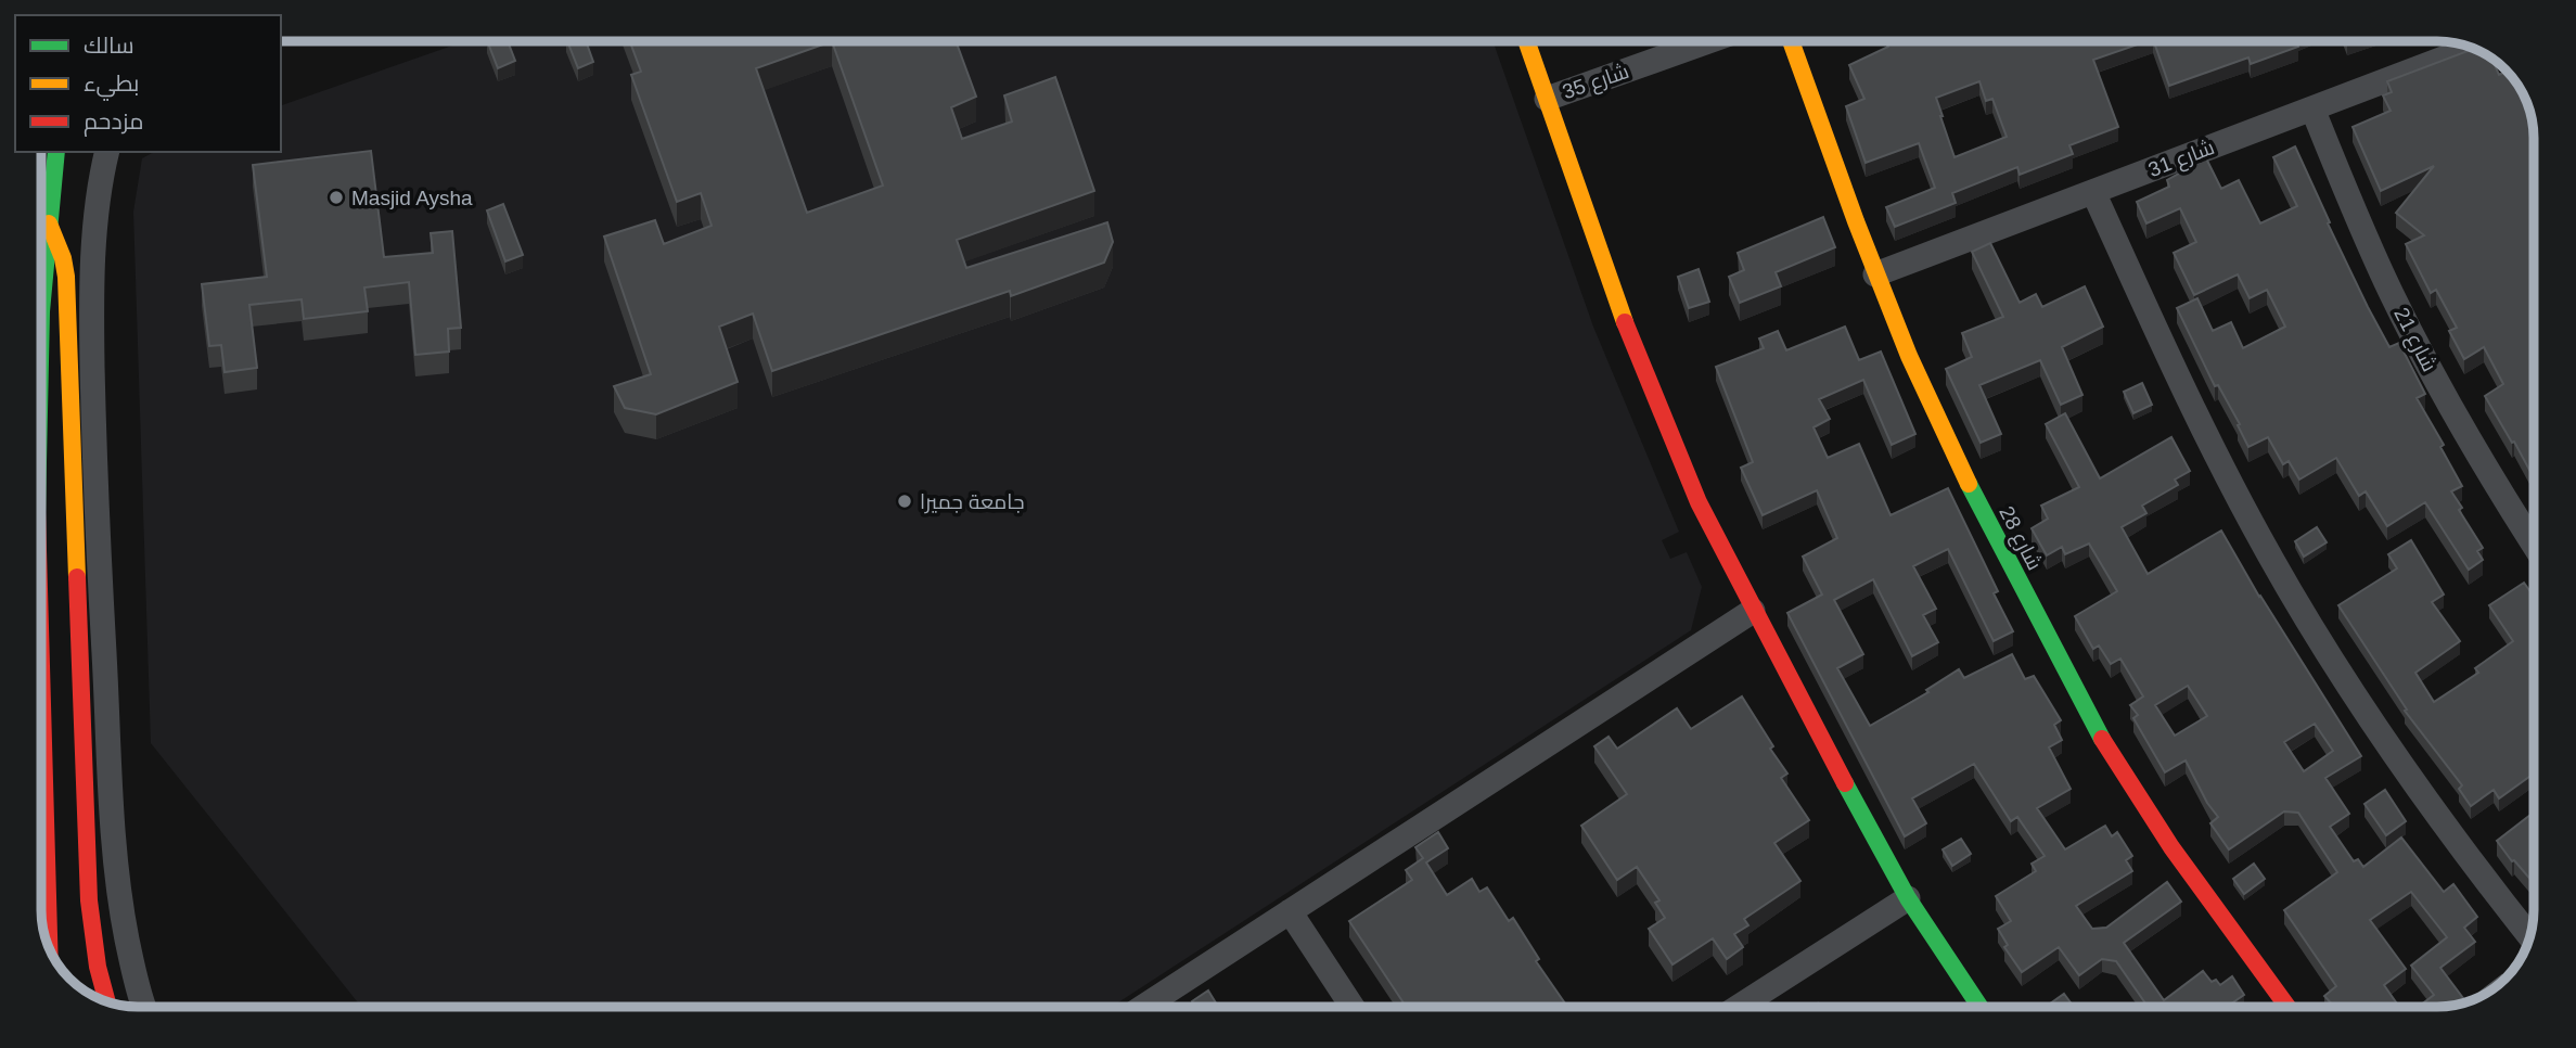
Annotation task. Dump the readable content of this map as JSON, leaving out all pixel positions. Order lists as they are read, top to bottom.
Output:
{
  "streets": {
    "main road": ["شارع 28"],
    "street": ["شارع 35", "شارع 31", "شارع 21"]
  },
  "crossings": [
    ["شارع 31", "شارع 21"],
    ["شارع 31", "شارع 28"]
  ],
  "places": ["Masjid Aysha", "جامعة جميرا"],
  "legend": ["سالك", "بطيء", "مزدحم"]
}
